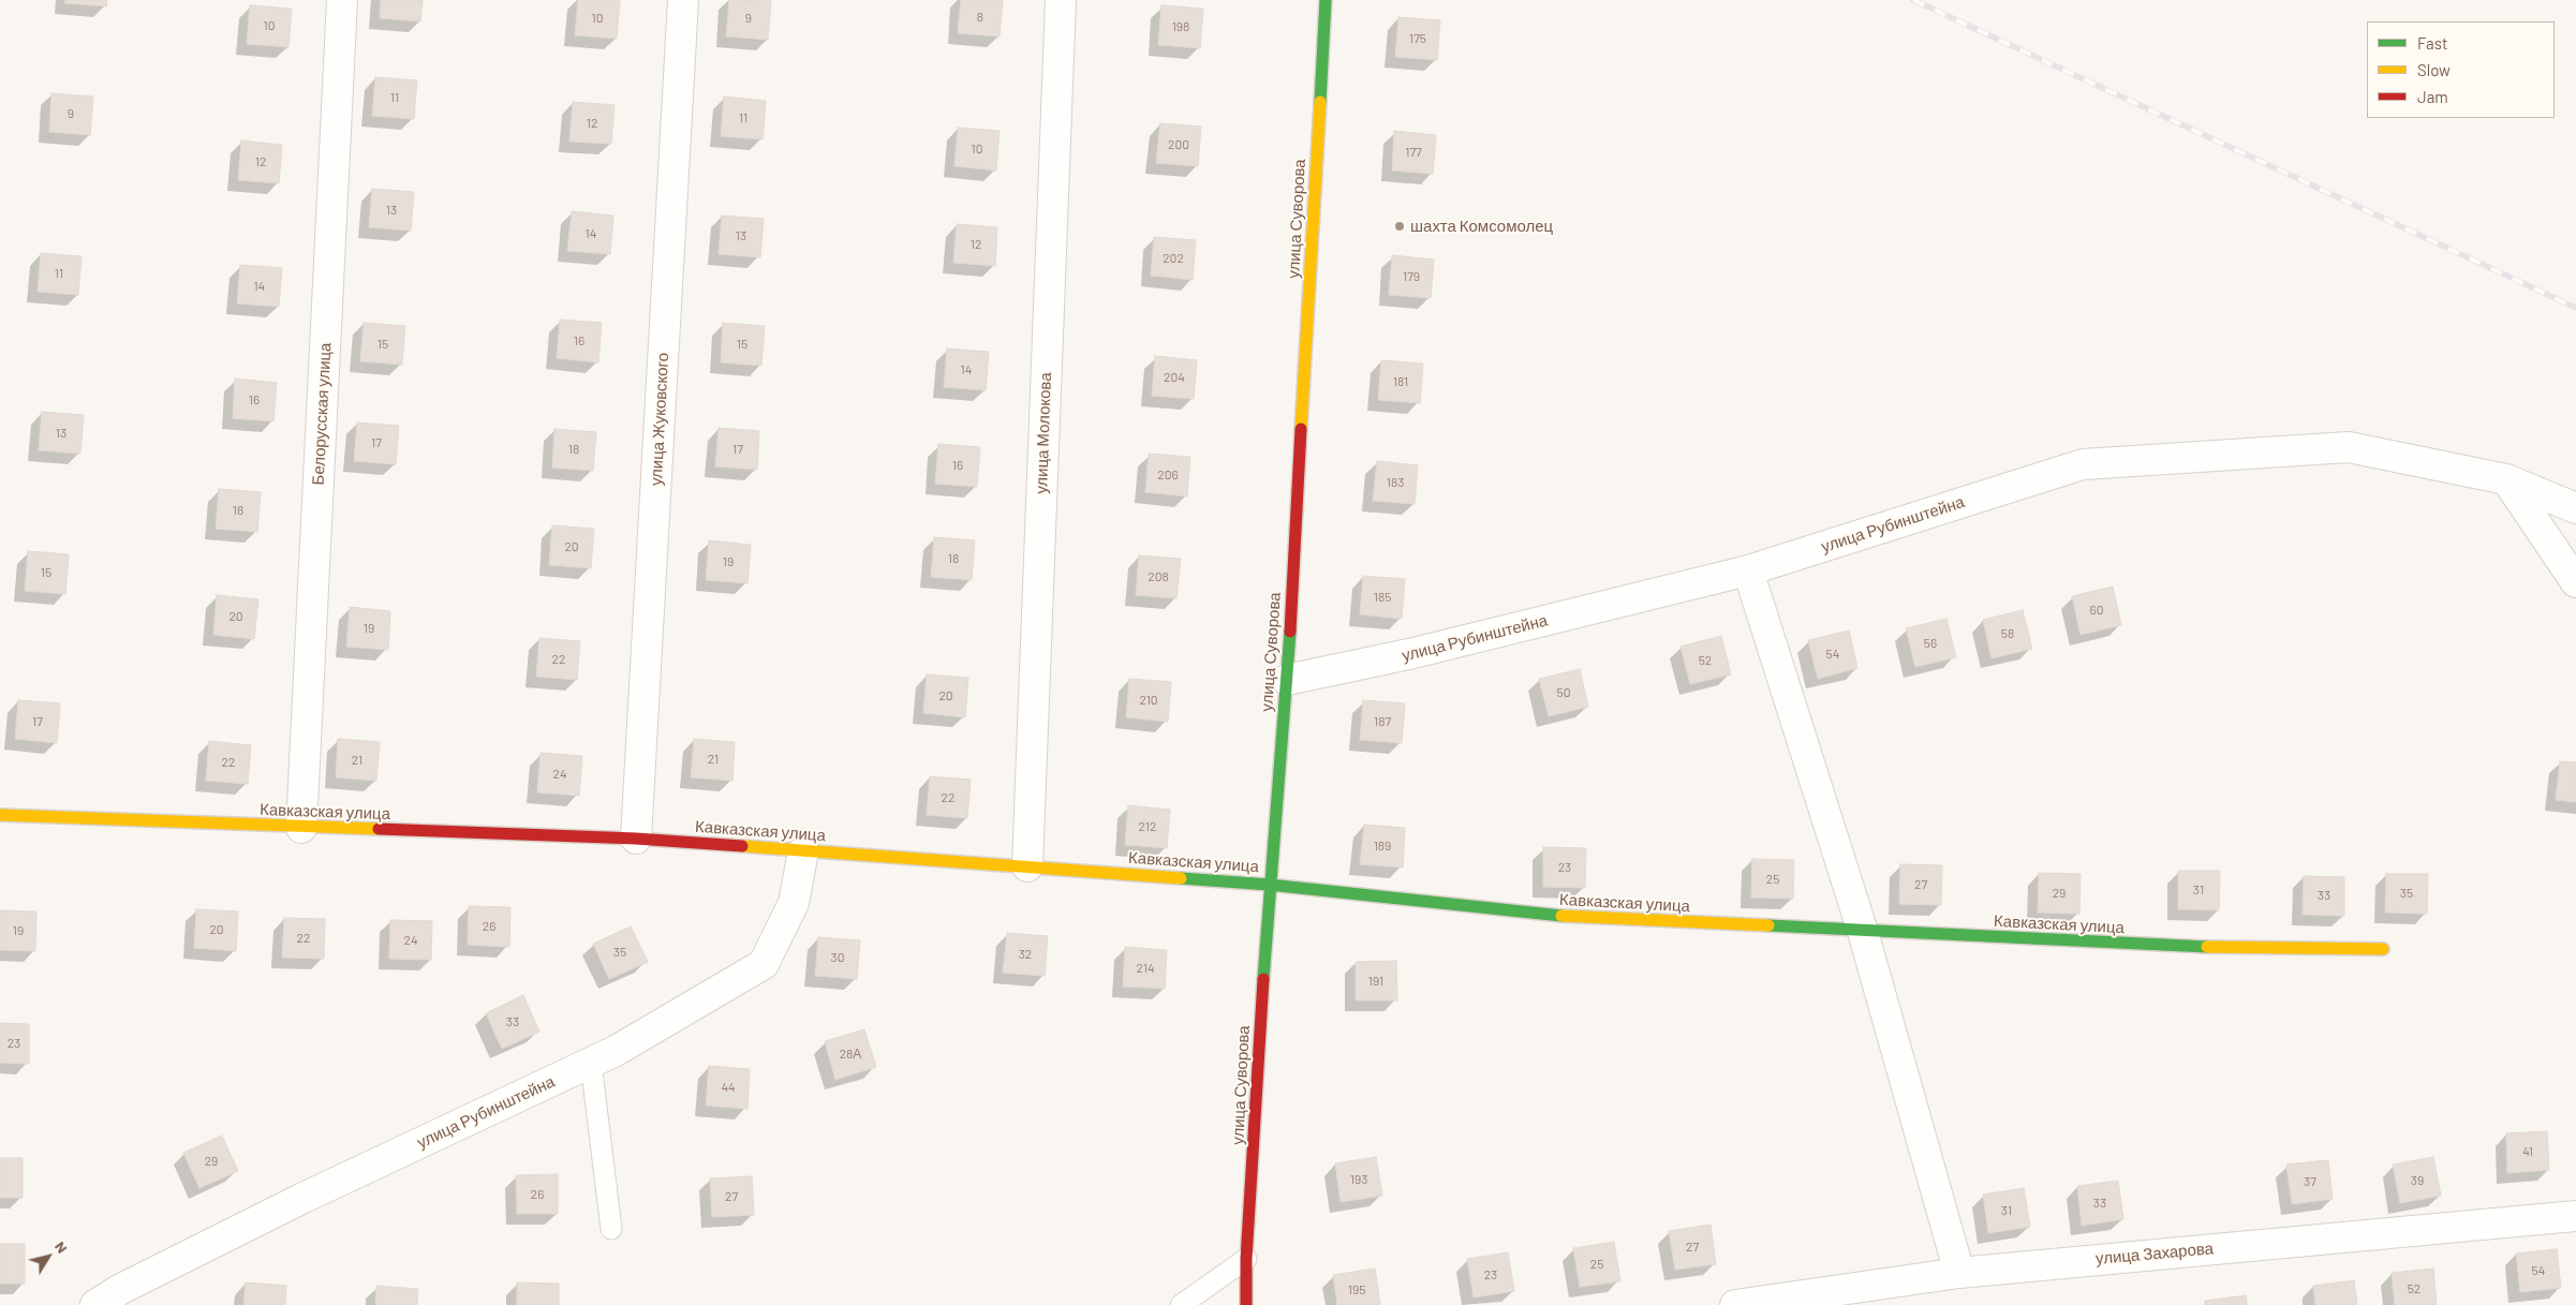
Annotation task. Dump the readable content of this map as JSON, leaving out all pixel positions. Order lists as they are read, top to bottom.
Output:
{
  "streets": {
    "street": [
      "улица Суворова",
      "Белорусская улица",
      "улица Жуковского",
      "улица Молокова",
      "улица Рубинштейна",
      "Кавказская улица",
      "улица Захарова"
    ]
  },
  "crossings": [
    ["улица Суворова", "улица Рубинштейна"],
    ["улица Суворова", "Кавказская улица"],
    ["Белорусская улица", "Кавказская улица"],
    ["улица Жуковского", "Кавказская улица"],
    ["улица Молокова", "Кавказская улица"],
    ["улица Рубинштейна", "Кавказская улица"]
  ],
  "places": ["шахта Комсомолец"],
  "house_numbers": [
    "8",
    "10",
    "9",
    "10",
    "198",
    "175",
    "11",
    "9",
    "11",
    "12",
    "200",
    "10",
    "177",
    "12",
    "13",
    "14",
    "13",
    "12",
    "202",
    "11",
    "179",
    "14",
    "16",
    "15",
    "15",
    "14",
    "204",
    "181",
    "16",
    "13",
    "17",
    "18",
    "17",
    "16",
    "206",
    "183",
    "18",
    "20",
    "18",
    "19",
    "15",
    "208",
    "185",
    "60",
    "20",
    "19",
    "58",
    "56",
    "54",
    "22",
    "52",
    "50",
    "20",
    "210",
    "17",
    "187",
    "21",
    "21",
    "22",
    "24",
    "22",
    "212",
    "189",
    "23",
    "25",
    "27",
    "31",
    "29",
    "35",
    "33",
    "26",
    "20",
    "19",
    "22",
    "24",
    "35",
    "32",
    "30",
    "214",
    "191",
    "33",
    "23",
    "28А",
    "44",
    "41",
    "29",
    "193",
    "39",
    "37",
    "26",
    "27",
    "33",
    "31",
    "27",
    "25",
    "54",
    "23",
    "52",
    "195"
  ],
  "legend": ["Fast", "Slow", "Jam"],
  "north": "top right"
}
